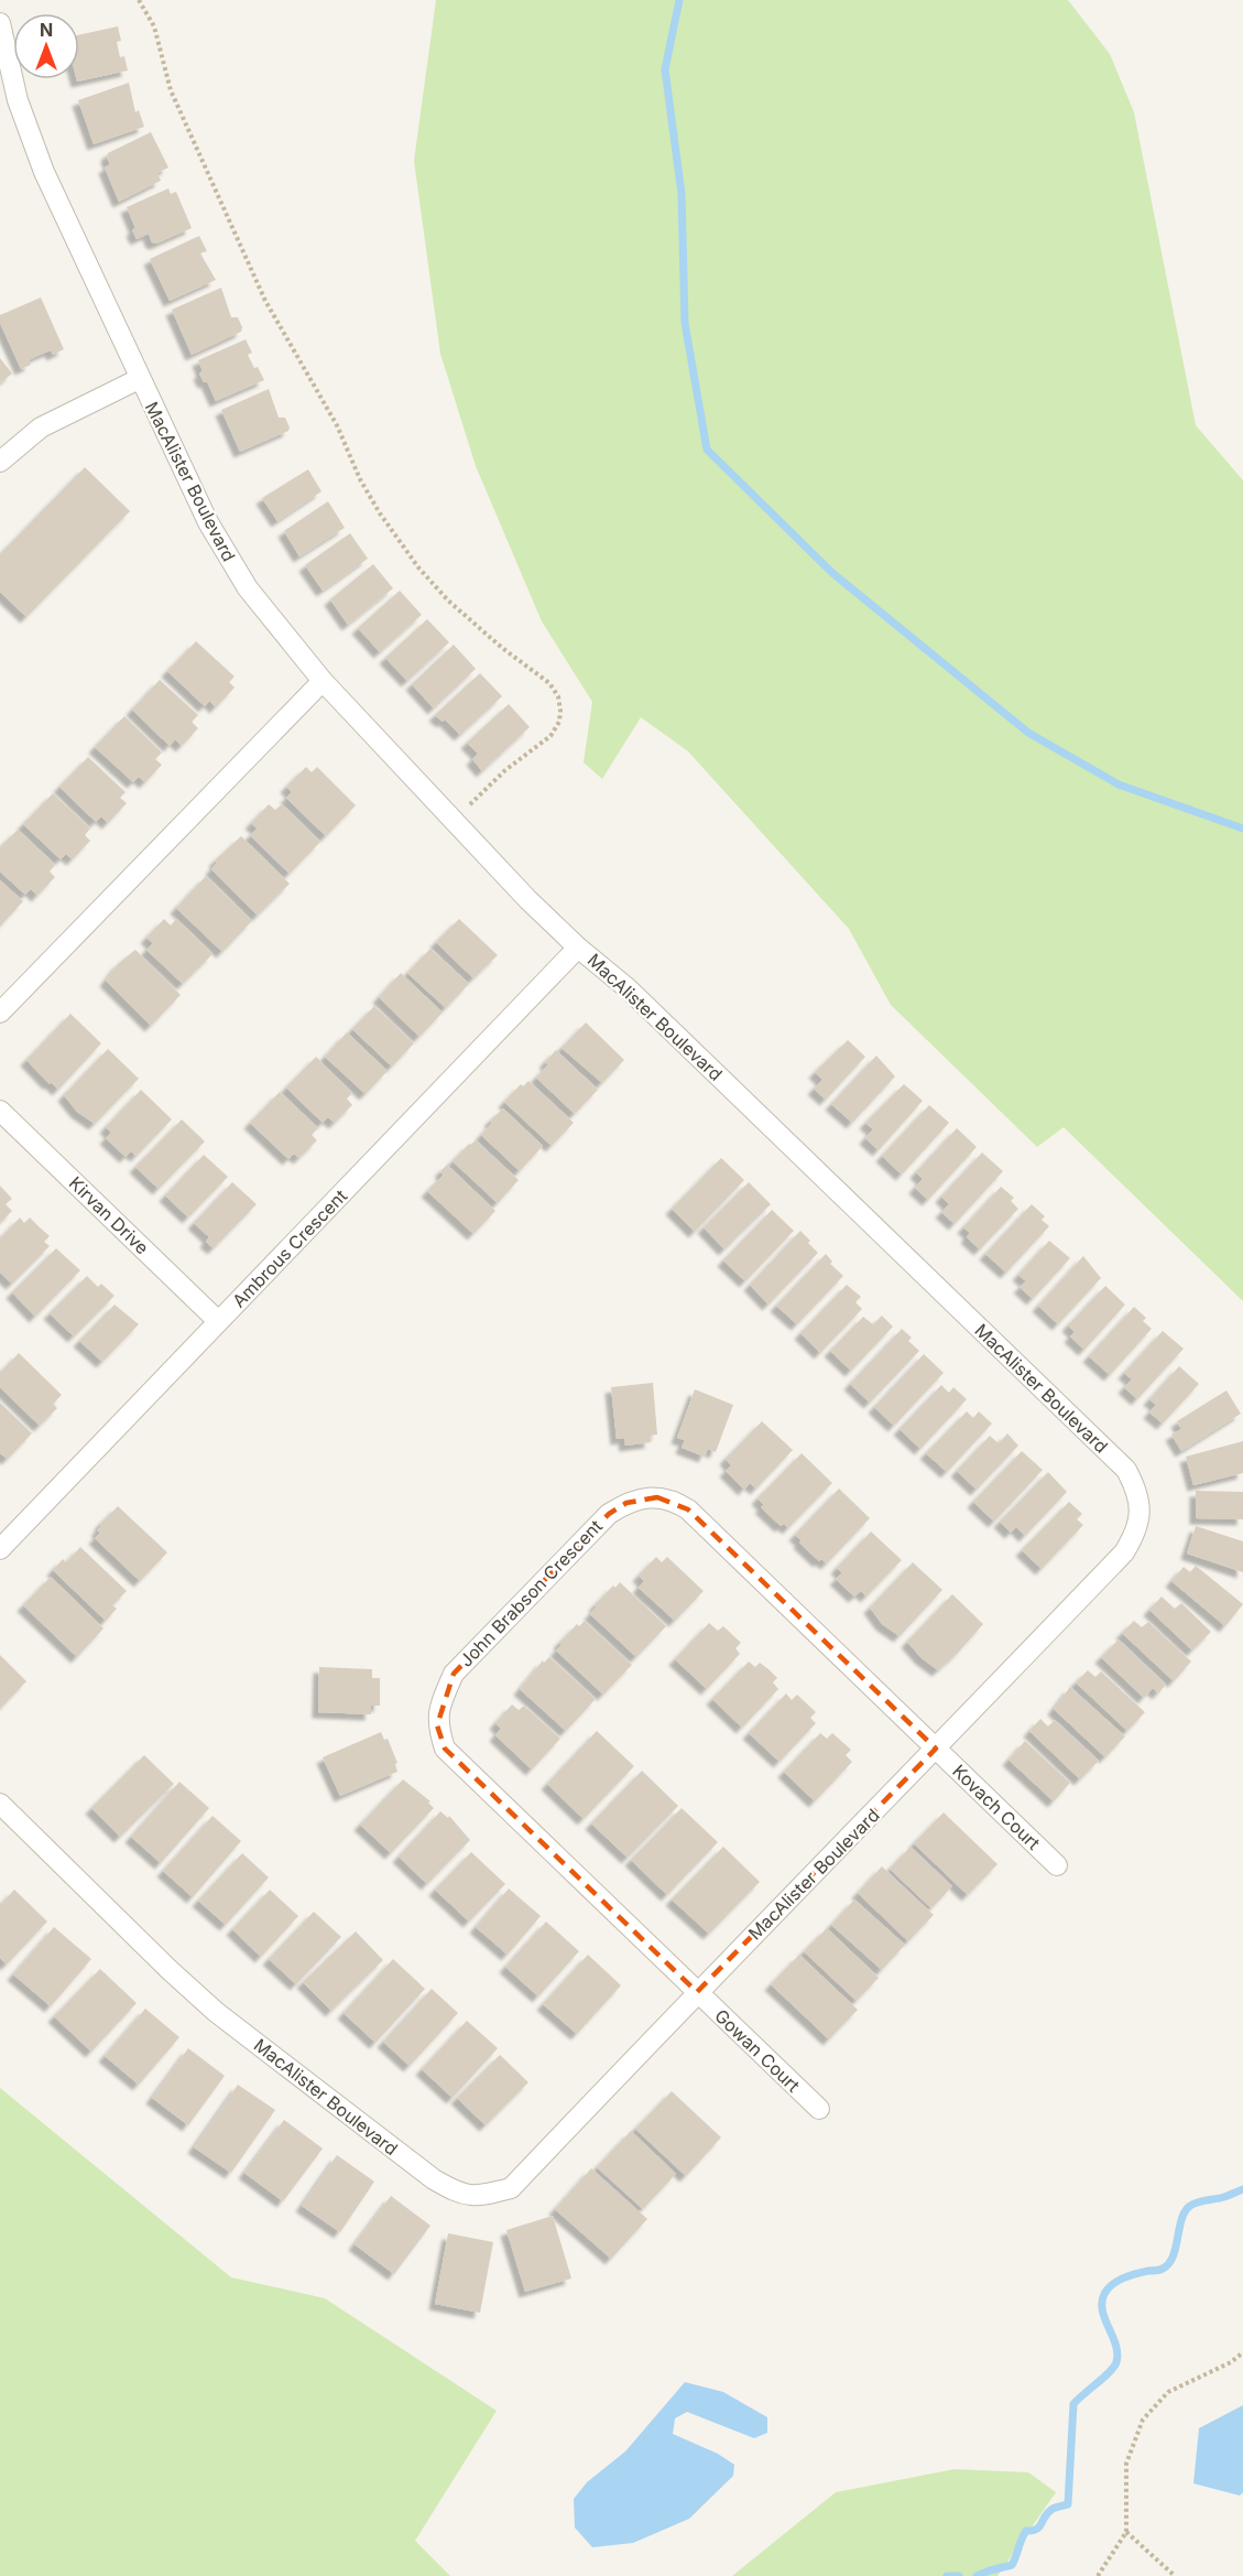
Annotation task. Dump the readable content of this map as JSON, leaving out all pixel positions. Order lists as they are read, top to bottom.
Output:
{
  "streets": {
    "street": [
      "MacAlister Boulevard",
      "Kirvan Drive",
      "Ambrous Crescent",
      "John Brabson Crescent",
      "Kovach Court",
      "Gowan Court"
    ]
  },
  "crossings": [
    ["MacAlister Boulevard", "Ambrous Crescent"],
    ["MacAlister Boulevard", "John Brabson Crescent"],
    ["MacAlister Boulevard", "Kovach Court"],
    ["MacAlister Boulevard", "Gowan Court"],
    ["Kirvan Drive", "Ambrous Crescent"],
    ["John Brabson Crescent", "Kovach Court"],
    ["John Brabson Crescent", "Gowan Court"]
  ],
  "north": "top"
}
